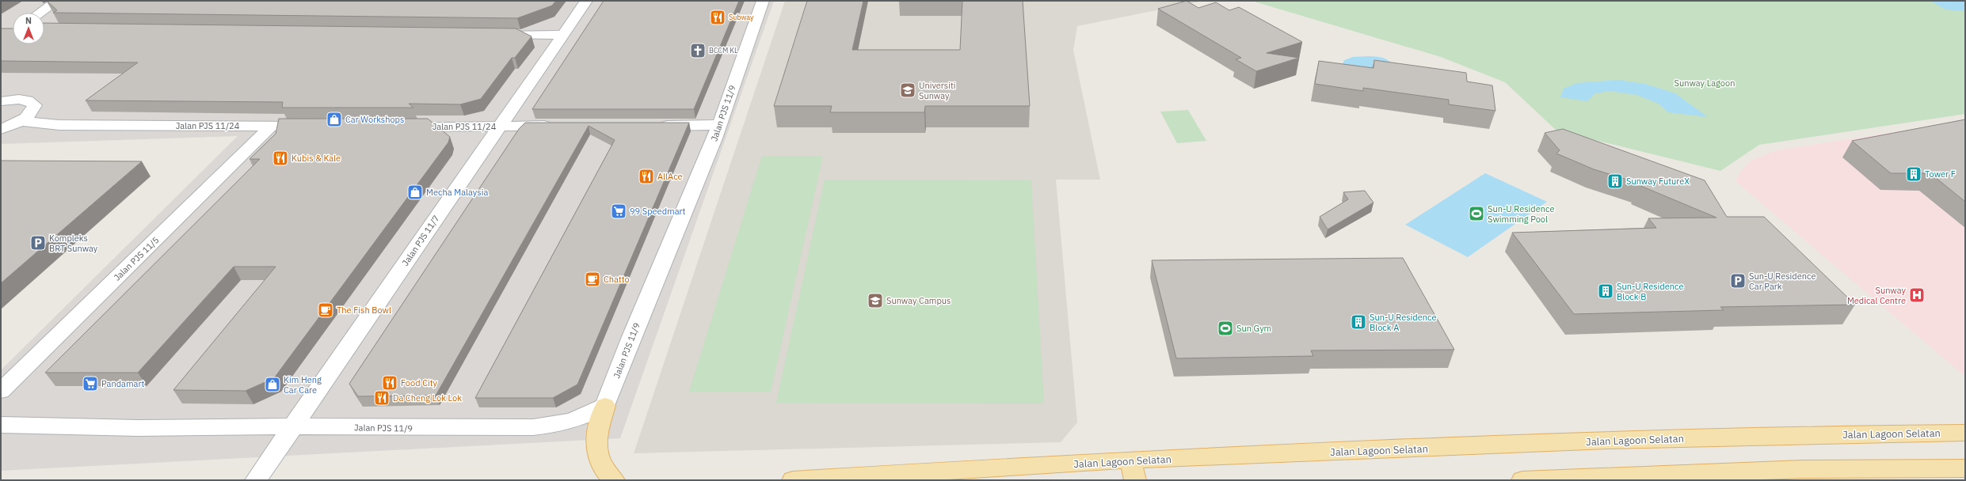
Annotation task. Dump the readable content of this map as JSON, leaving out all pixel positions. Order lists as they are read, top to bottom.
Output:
{
  "streets": {
    "main road": ["Jalan Lagoon Selatan"],
    "street": [
      "Jalan PJS 11/9",
      "Jalan PJS 11/24",
      "Jalan PJS 11/7",
      "Jalan PJS 11/5"
    ]
  },
  "crossings": [
    ["Jalan PJS 11/9", "Jalan PJS 11/7"],
    ["Jalan PJS 11/24", "Jalan PJS 11/7"],
    ["Jalan PJS 11/24", "Jalan PJS 11/5"]
  ],
  "parks": ["Sunway Lagoon"],
  "places": {
    "restaurant": [
      "Subway",
      "Kubis & Kale",
      "AllAce",
      "Food City",
      "Da Cheng Lok Lok"
    ],
    "church": ["BCCM KL"],
    "school or university": ["Universiti Sunway", "Sunway Campus"],
    "shop": ["Car Workshops", "Mecha Malaysia", "Kim Heng Car Care"],
    "building": [
      "Tower F",
      "Sunway FutureX",
      "Sun-U Residence Block B",
      "Sun-U Residence Block A"
    ],
    "supermarket": ["99 Speedmart", "Pandamart"],
    "sports": ["Sun-U Residence Swimming Pool", "Sun Gym"],
    "parking": ["Kompleks BRT Sunway", "Sun-U Residence Car Park"],
    "cafe": ["Chatto", "The Fish Bowl"],
    "hospital": ["Sunway Medical Centre"]
  },
  "north": "top"
}
